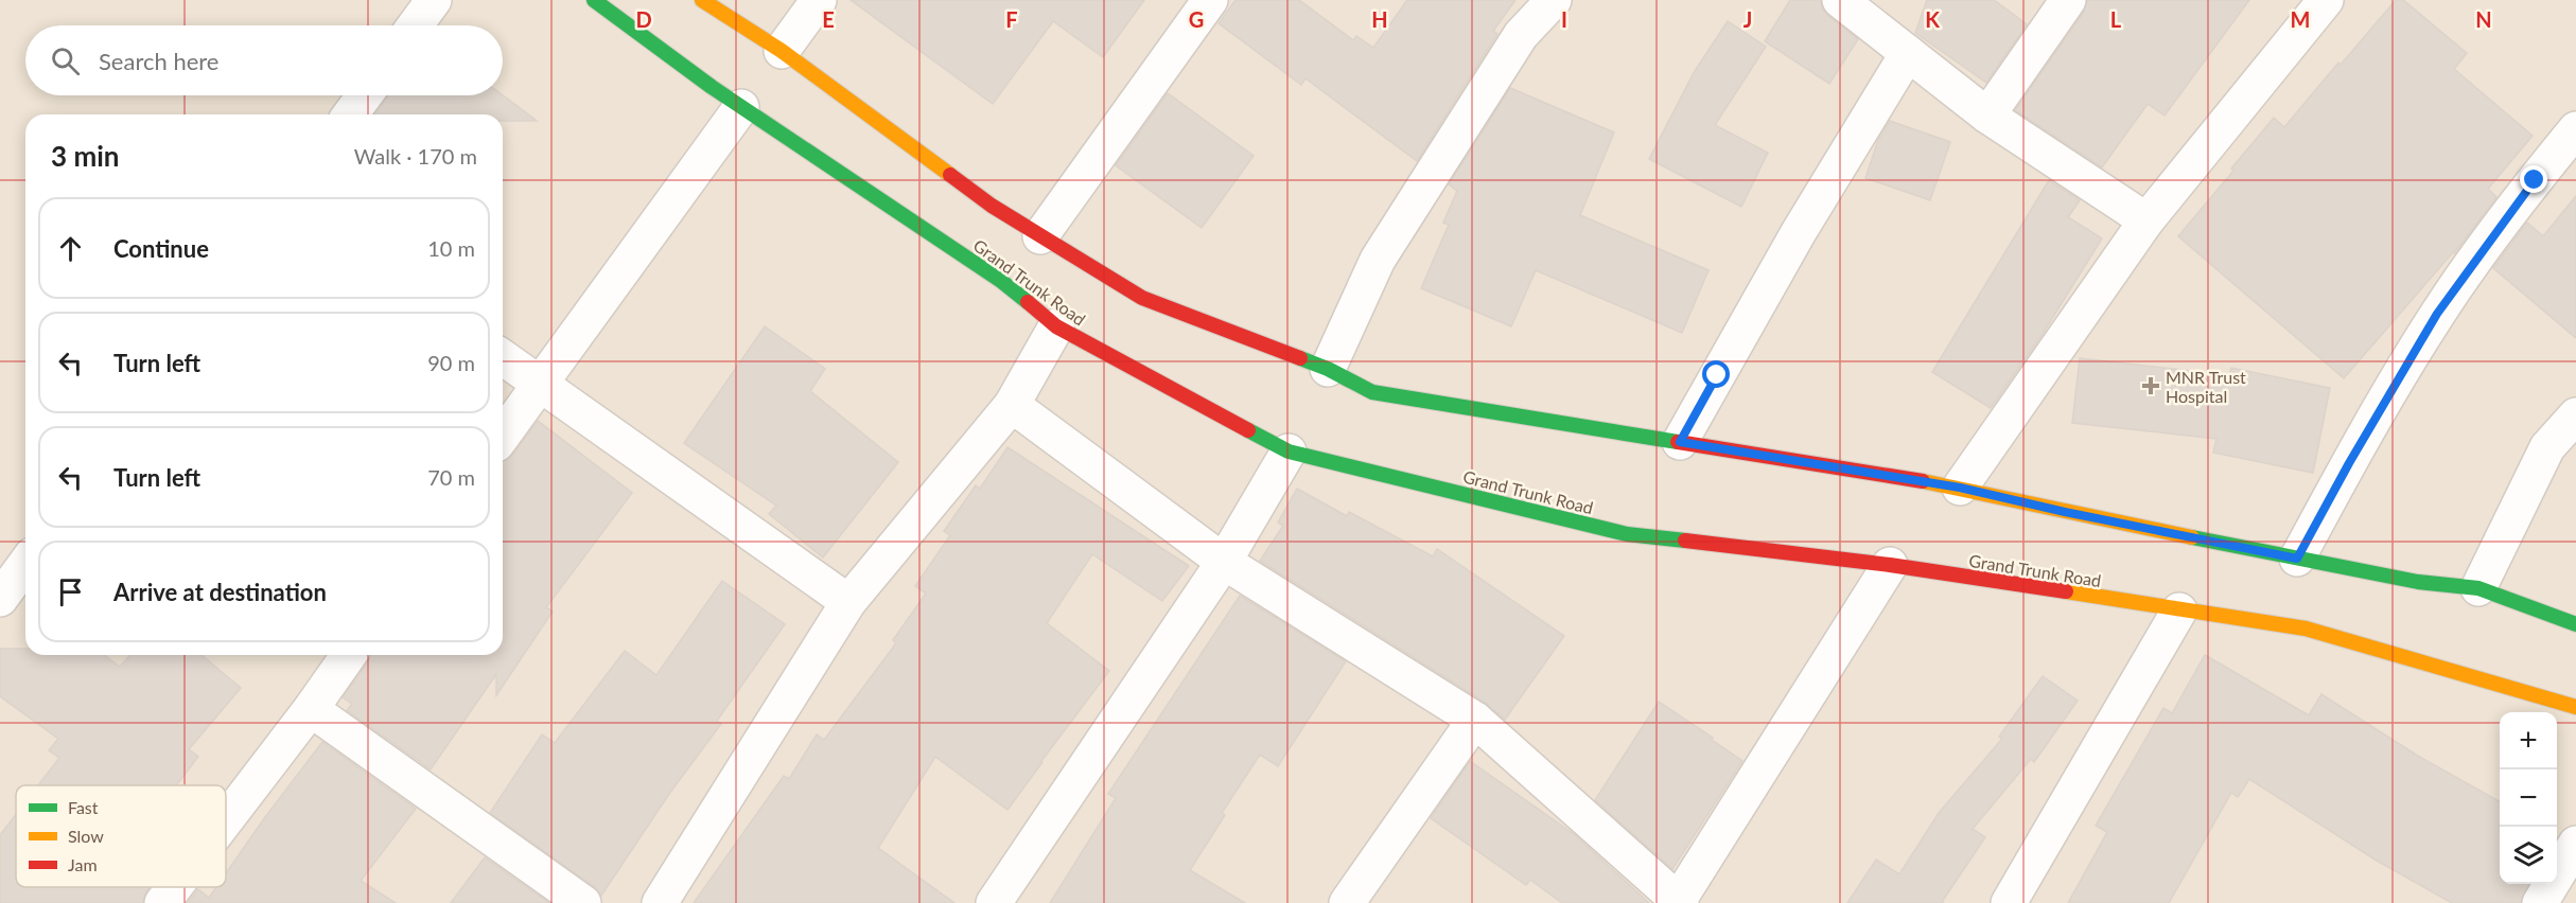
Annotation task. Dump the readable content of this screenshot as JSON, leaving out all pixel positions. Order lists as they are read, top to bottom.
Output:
{
  "streets": {
    "main road": ["Grand Trunk Road"]
  },
  "places": {
    "health": ["MNR Trust Hospital"]
  },
  "legend": ["Fast", "Slow", "Jam"],
  "page": {
    "search": "Search here",
    "heading": ["3 min", "Walk · 170 m"],
    "list": [
      ["Continue", "10 m"],
      ["Turn left", "90 m"],
      ["Turn left", "70 m"],
      "Arrive at destination"
    ],
    "map_buttons": ["+", "−"]
  },
  "grid": {
    "columns": [
      "D",
      "E",
      "F",
      "G",
      "H",
      "I",
      "J",
      "K",
      "L",
      "M",
      "N"
    ]
  }
}
